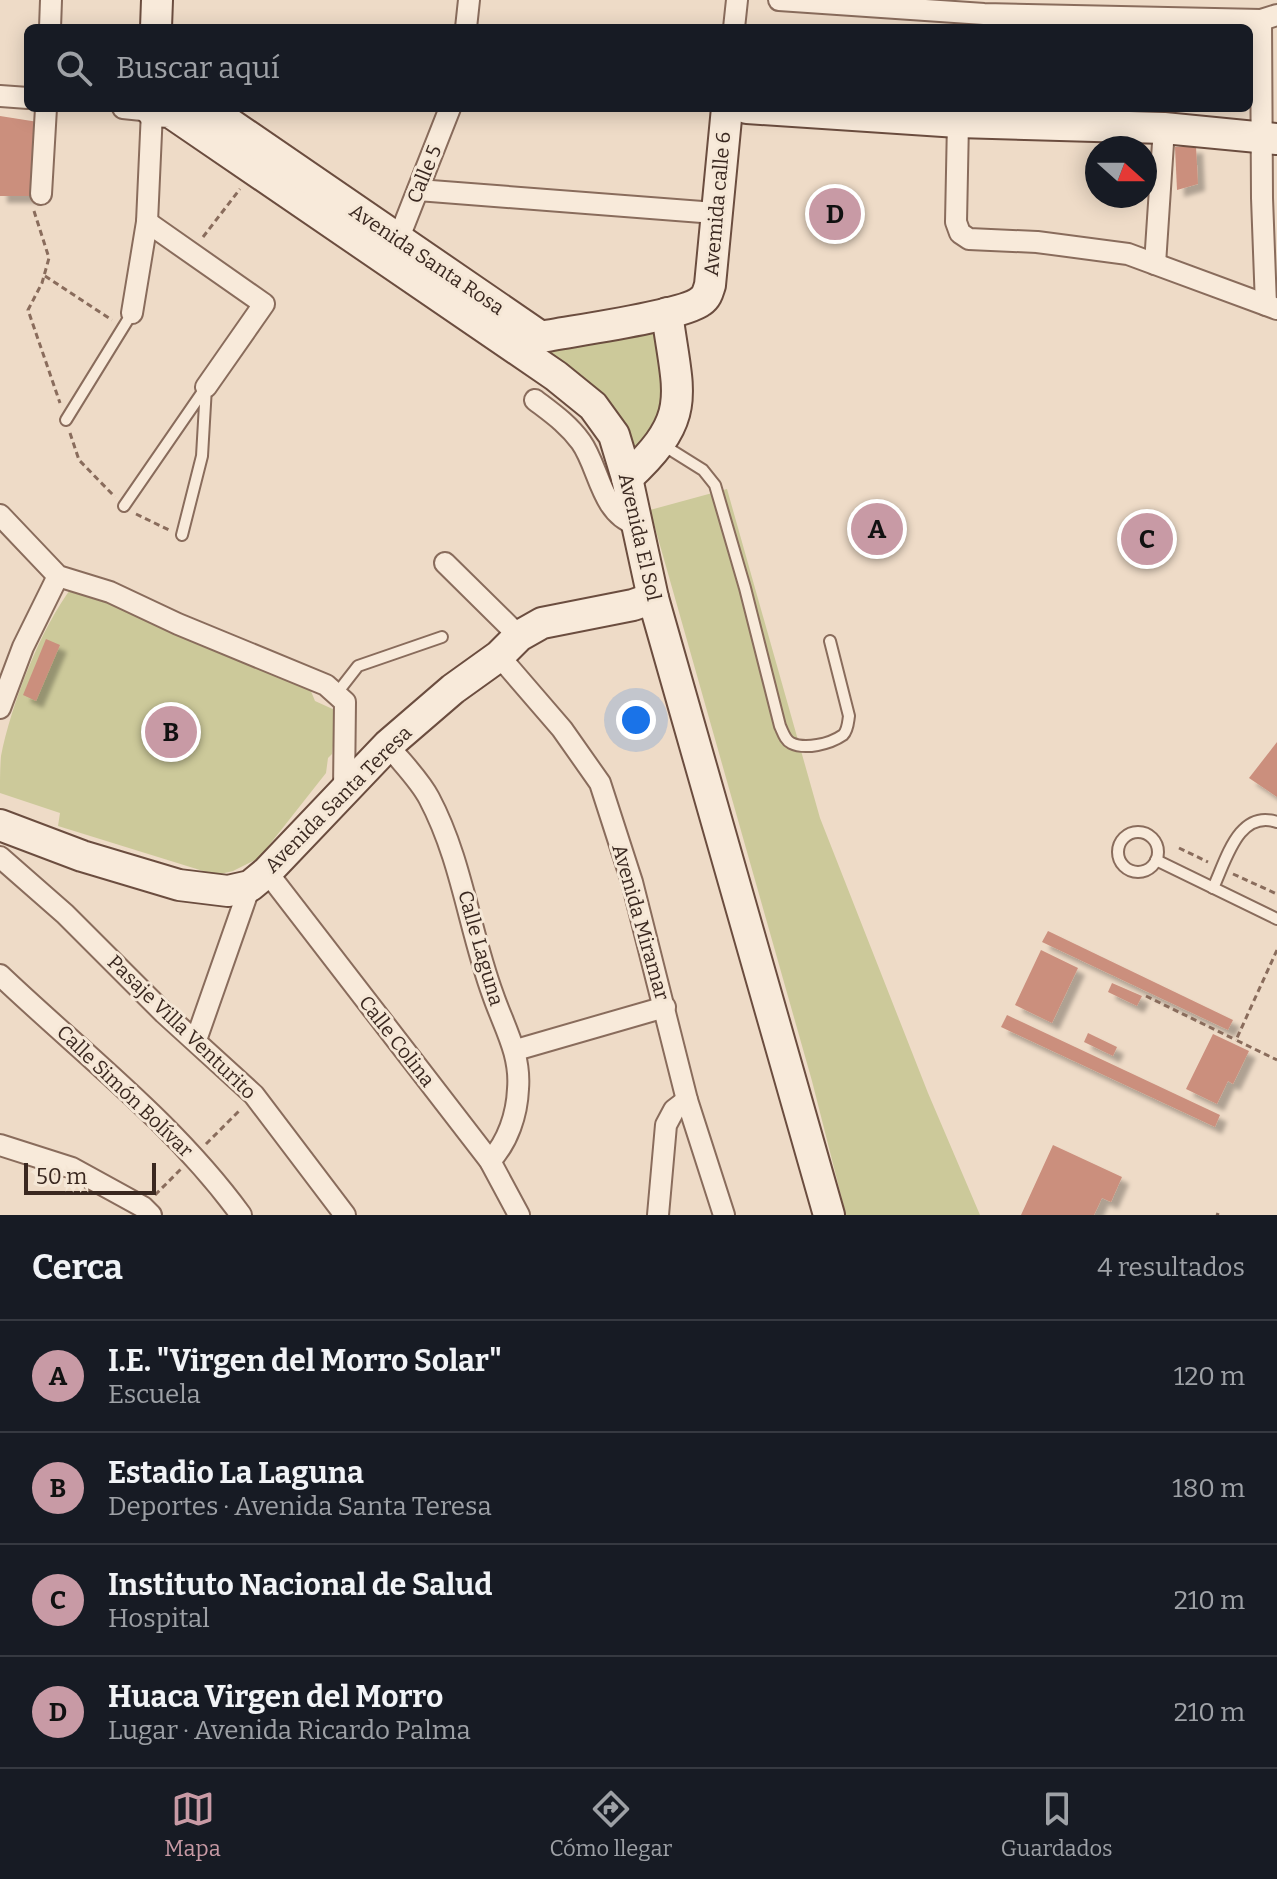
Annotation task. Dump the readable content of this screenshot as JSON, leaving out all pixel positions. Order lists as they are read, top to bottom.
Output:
{
  "streets": {
    "street": [
      "Calle 5",
      "Avemida calle 6",
      "Avenida Santa Rosa",
      "Avenida El Sol",
      "Avenida Santa Teresa",
      "Avenida Miramar",
      "Calle Laguna",
      "Pasaje Villa Venturito",
      "Calle Colina",
      "Calle Simón Bolívar"
    ]
  },
  "crossings": [
    ["Calle 5", "Avenida Santa Rosa"],
    ["Avemida calle 6", "Avenida Santa Rosa"],
    ["Avenida El Sol", "Avenida Santa Teresa"],
    ["Avenida Santa Teresa", "Avenida Miramar"],
    ["Avenida Santa Teresa", "Calle Laguna"],
    ["Avenida Santa Teresa", "Calle Colina"],
    ["Calle Laguna", "Calle Colina"]
  ],
  "scale_bar": "50 m",
  "north": "right",
  "page": {
    "search": "Buscar aquí",
    "pins": [
      "D",
      "A",
      "C",
      "B"
    ],
    "scale": "50 m",
    "heading": ["Cerca", "4 resultados"],
    "list": [
      {
        "mark": "A",
        "name": "I.E. \"Virgen del Morro Solar\"",
        "note": "Escuela",
        "value": "120 m"
      },
      {
        "mark": "B",
        "name": "Estadio La Laguna",
        "note": "Deportes · Avenida Santa Teresa",
        "value": "180 m"
      },
      {
        "mark": "C",
        "name": "Instituto Nacional de Salud",
        "note": "Hospital",
        "value": "210 m"
      },
      {
        "mark": "D",
        "name": "Huaca Virgen del Morro",
        "note": "Lugar · Avenida Ricardo Palma",
        "value": "210 m"
      }
    ],
    "nav": ["Mapa", "Cómo llegar", "Guardados"]
  }
}
